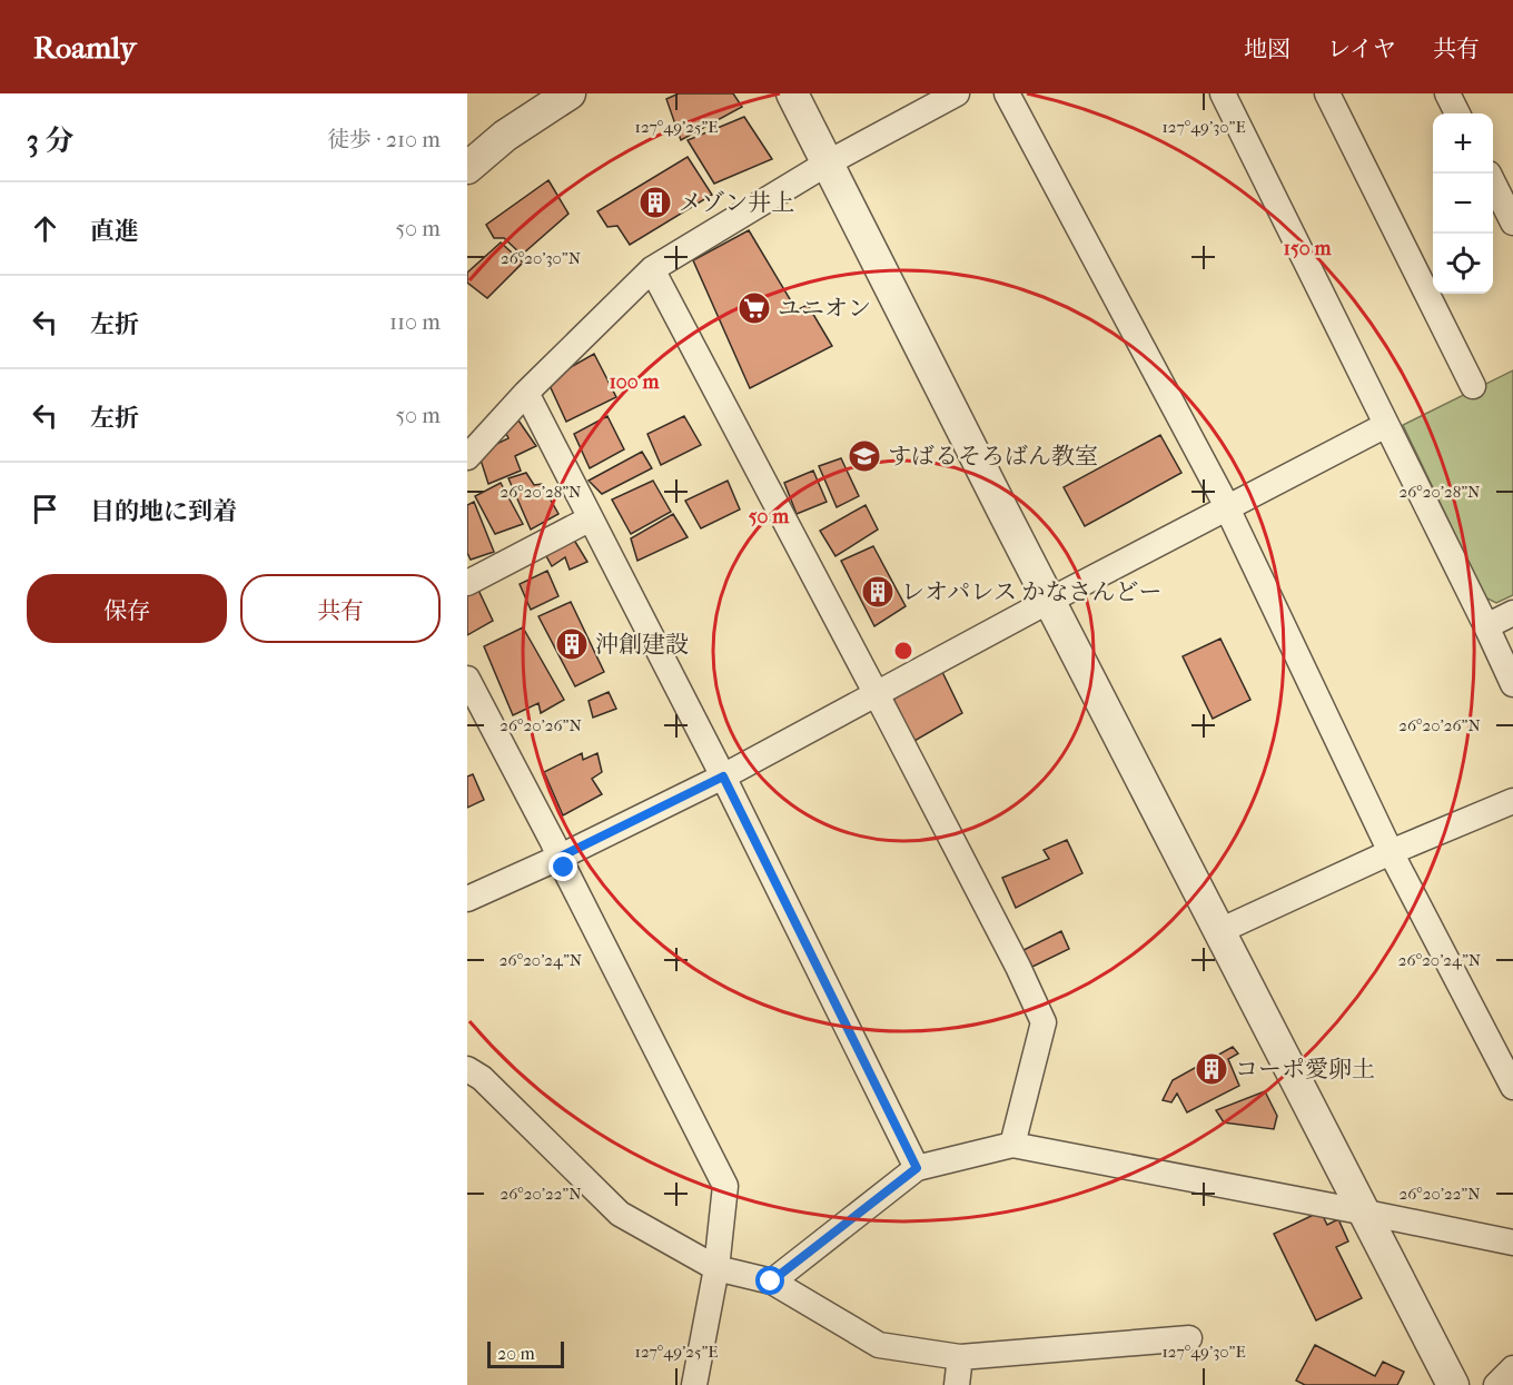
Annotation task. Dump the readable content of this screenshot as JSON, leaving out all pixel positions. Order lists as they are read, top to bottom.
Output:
{
  "places": {
    "building": [
      "メゾン井上",
      "レオパレス かなさんどー",
      "沖創建設",
      "コーポ愛卵土"
    ],
    "supermarket": ["ユニオン"],
    "school or university": ["すばるそろばん教室"]
  },
  "scale_bar": "20 m",
  "page": {
    "header": "Roamly",
    "nav": ["地図", "レイヤ", "共有"],
    "heading": ["3 分", "徒歩 · 210 m"],
    "map_buttons": ["+", "−"],
    "list": [
      ["直進", "50 m"],
      ["左折", "110 m"],
      ["左折", "50 m"],
      "目的地に到着"
    ],
    "buttons": ["保存", "共有"],
    "scale": "20 m"
  },
  "coordinates": [
    "127°49'25\"E",
    "127°49'30\"E",
    "26°20'30\"N",
    "26°20'28\"N",
    "26°20'26\"N",
    "26°20'24\"N",
    "26°20'22\"N"
  ],
  "rings": ["150 m", "100 m", "50 m"]
}
